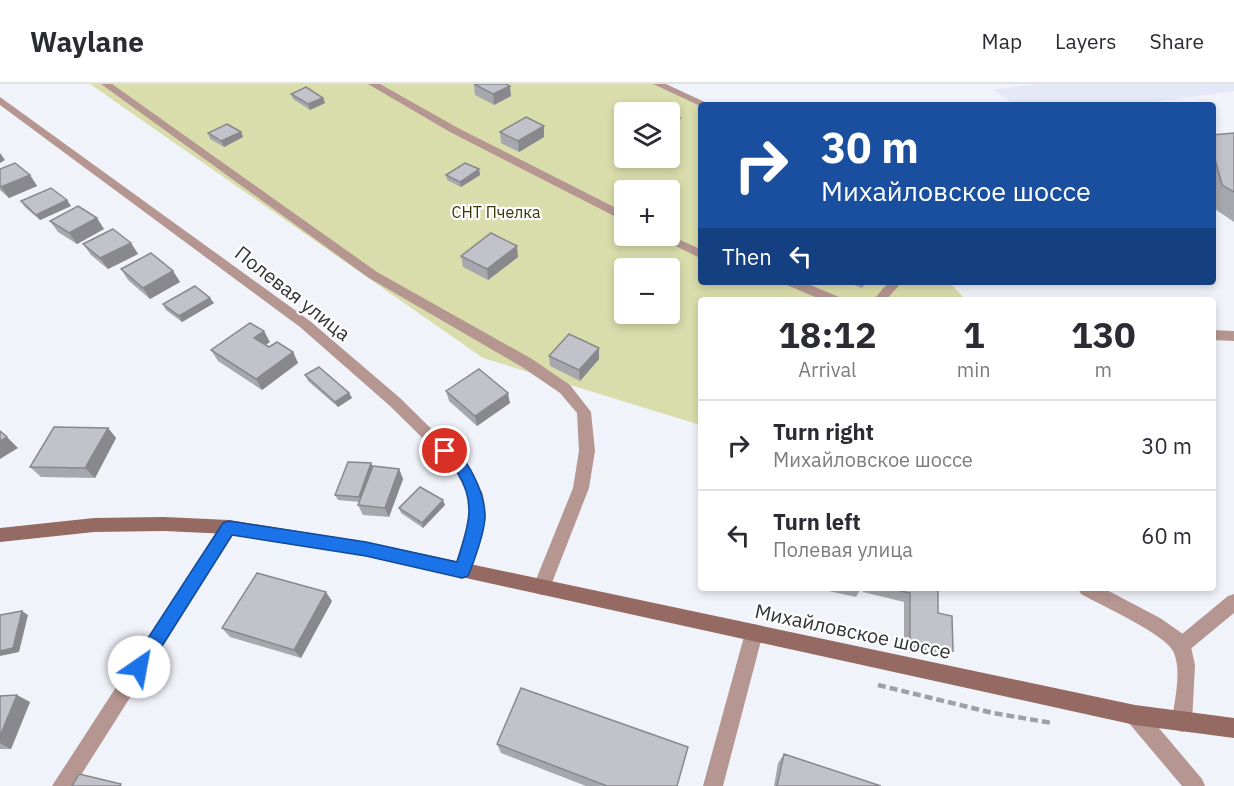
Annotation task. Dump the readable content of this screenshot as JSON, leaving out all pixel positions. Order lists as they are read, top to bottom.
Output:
{
  "streets": {
    "main road": ["Михайловское шоссе"],
    "street": ["Полевая улица"]
  },
  "crossings": [
    ["Полевая улица", "Михайловское шоссе"]
  ],
  "parks": ["СНТ Пчелка"],
  "page": {
    "header": "Waylane",
    "nav": ["Map", "Layers", "Share"],
    "map_buttons": ["+", "−"],
    "turn": ["30 m", "Михайловское шоссе"],
    "then": "Then",
    "eta": [
      "18:12",
      "Arrival",
      "1",
      "min",
      "130",
      "m"
    ],
    "list": [
      {
        "name": "Turn right",
        "note": "Михайловское шоссе",
        "value": "30 m"
      },
      {
        "name": "Turn left",
        "note": "Полевая улица",
        "value": "60 m"
      }
    ]
  }
}
